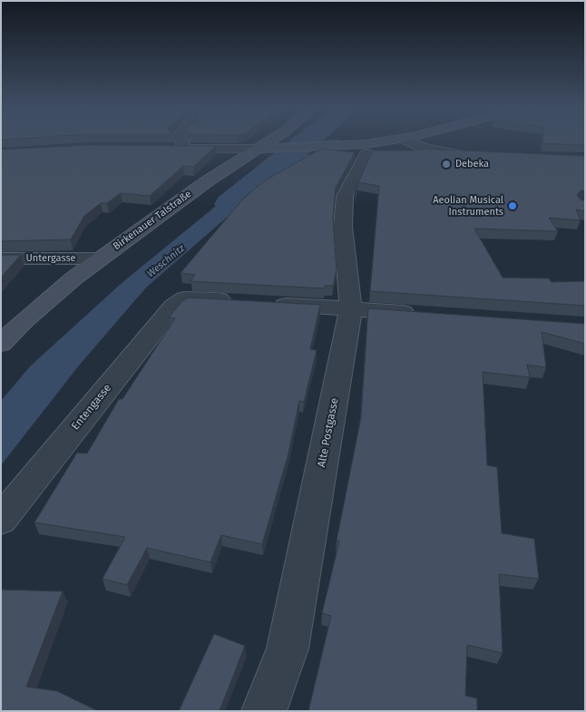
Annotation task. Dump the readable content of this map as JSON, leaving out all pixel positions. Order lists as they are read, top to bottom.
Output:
{
  "streets": {
    "main road": ["Birkenauer Talstraße"],
    "street": ["Untergasse", "Entengasse", "Alte Postgasse"]
  },
  "crossings": [
    ["Birkenauer Talstraße", "Untergasse"]
  ],
  "water": ["Weschnitz"],
  "places": ["Debeka", "Aeolian Musical Instruments"]
}
